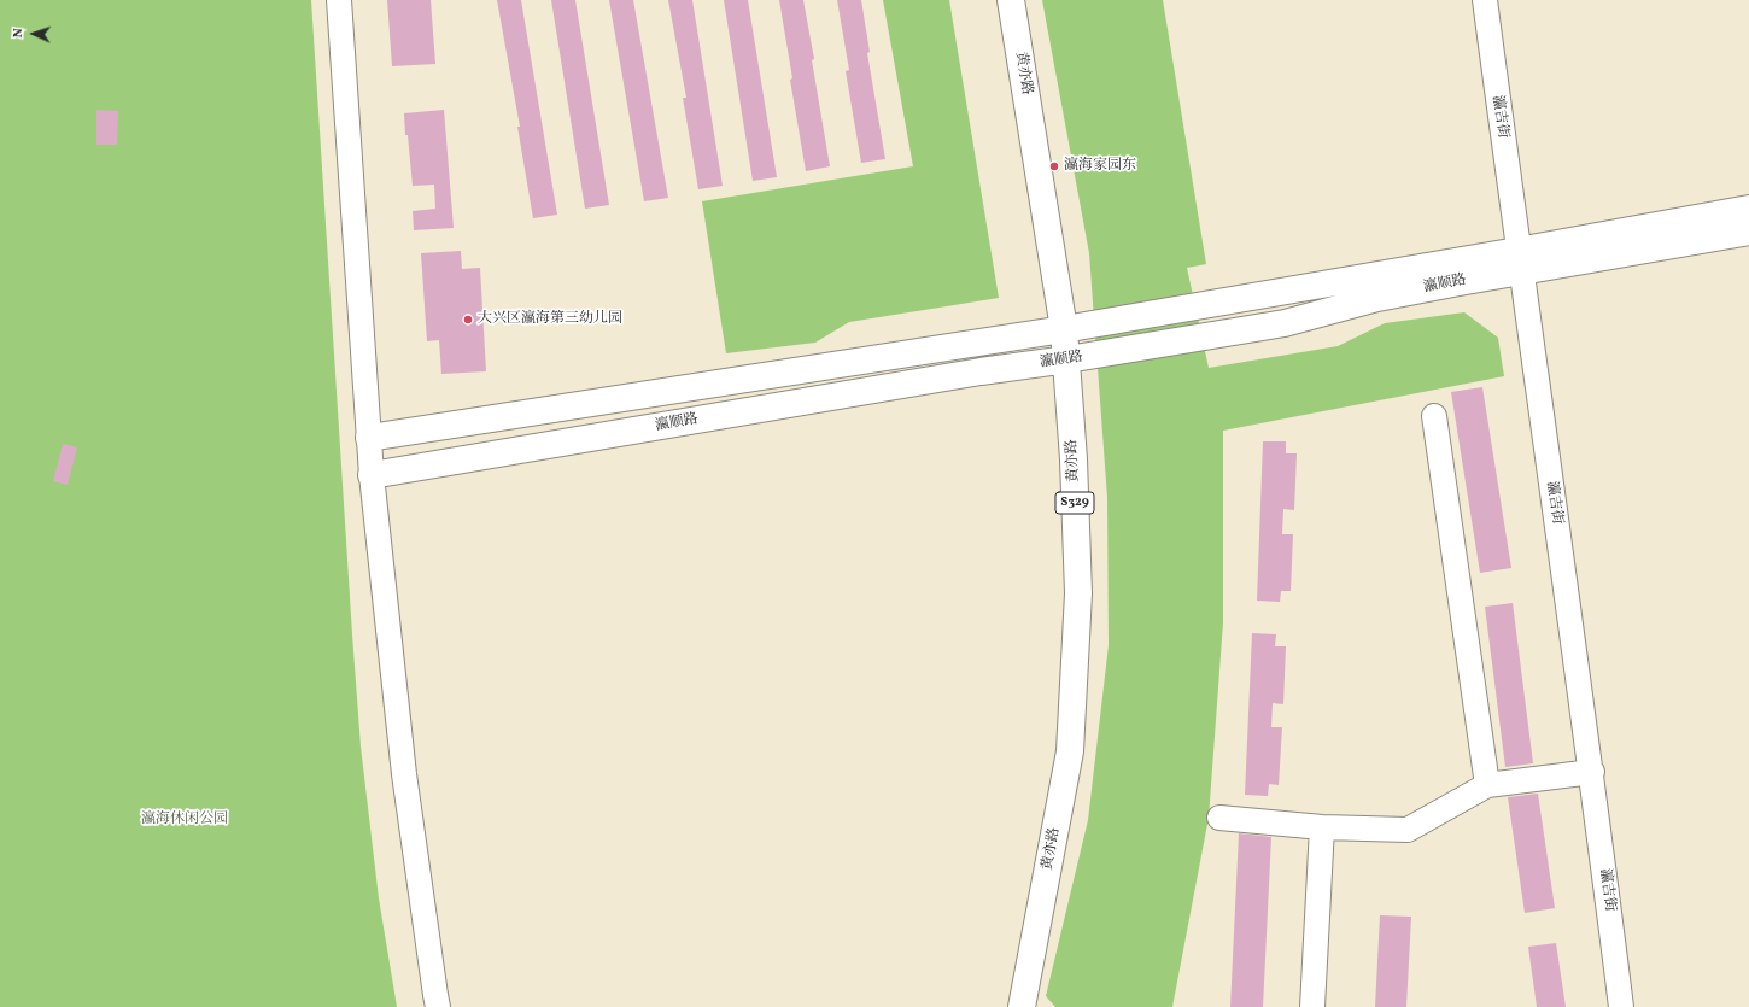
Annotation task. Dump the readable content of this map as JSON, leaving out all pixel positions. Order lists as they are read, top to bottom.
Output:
{
  "streets": {
    "main road": ["黄亦路", "瀛顺路", "S329"],
    "street": ["瀛吉街"]
  },
  "crossings": [
    ["黄亦路", "瀛顺路"],
    ["瀛吉街", "瀛顺路"]
  ],
  "parks": ["瀛海休闲公园"],
  "places": ["瀛海家园东", "大兴区瀛海第三幼儿园"],
  "north": "left"
}
